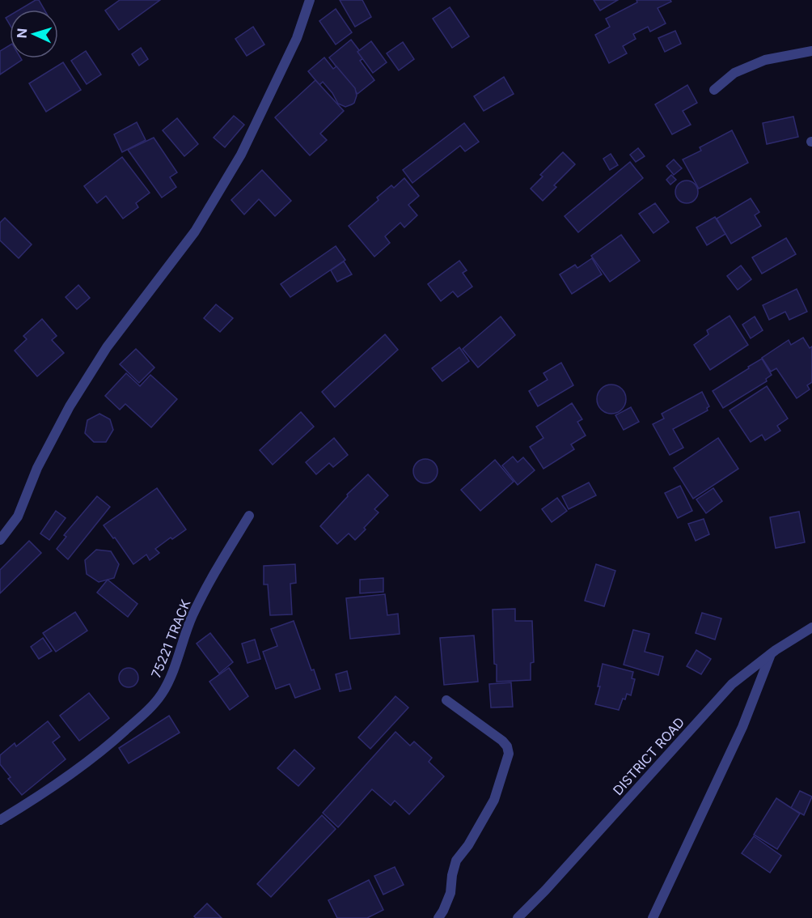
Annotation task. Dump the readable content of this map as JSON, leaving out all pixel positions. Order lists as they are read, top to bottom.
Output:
{
  "streets": {
    "street": ["75221 TRACK", "DISTRICT ROAD"]
  },
  "north": "left"
}
